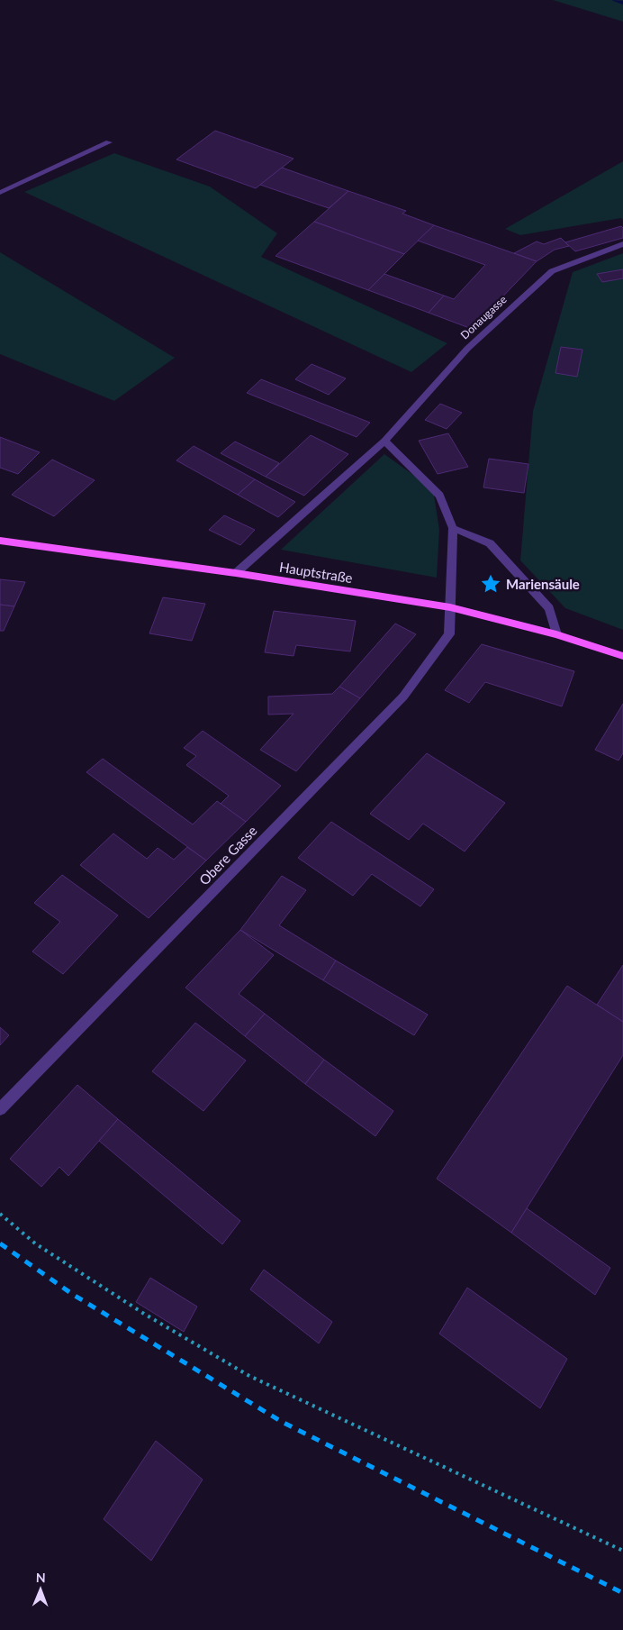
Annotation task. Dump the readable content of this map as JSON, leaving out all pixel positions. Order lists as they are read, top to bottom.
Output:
{
  "streets": {
    "main road": ["Hauptstraße"],
    "street": ["Donaugasse", "Obere Gasse"]
  },
  "crossings": [
    ["Donaugasse", "Hauptstraße"],
    ["Hauptstraße", "Obere Gasse"]
  ],
  "places": {
    "place": ["Mariensäule"]
  },
  "north": "top"
}
